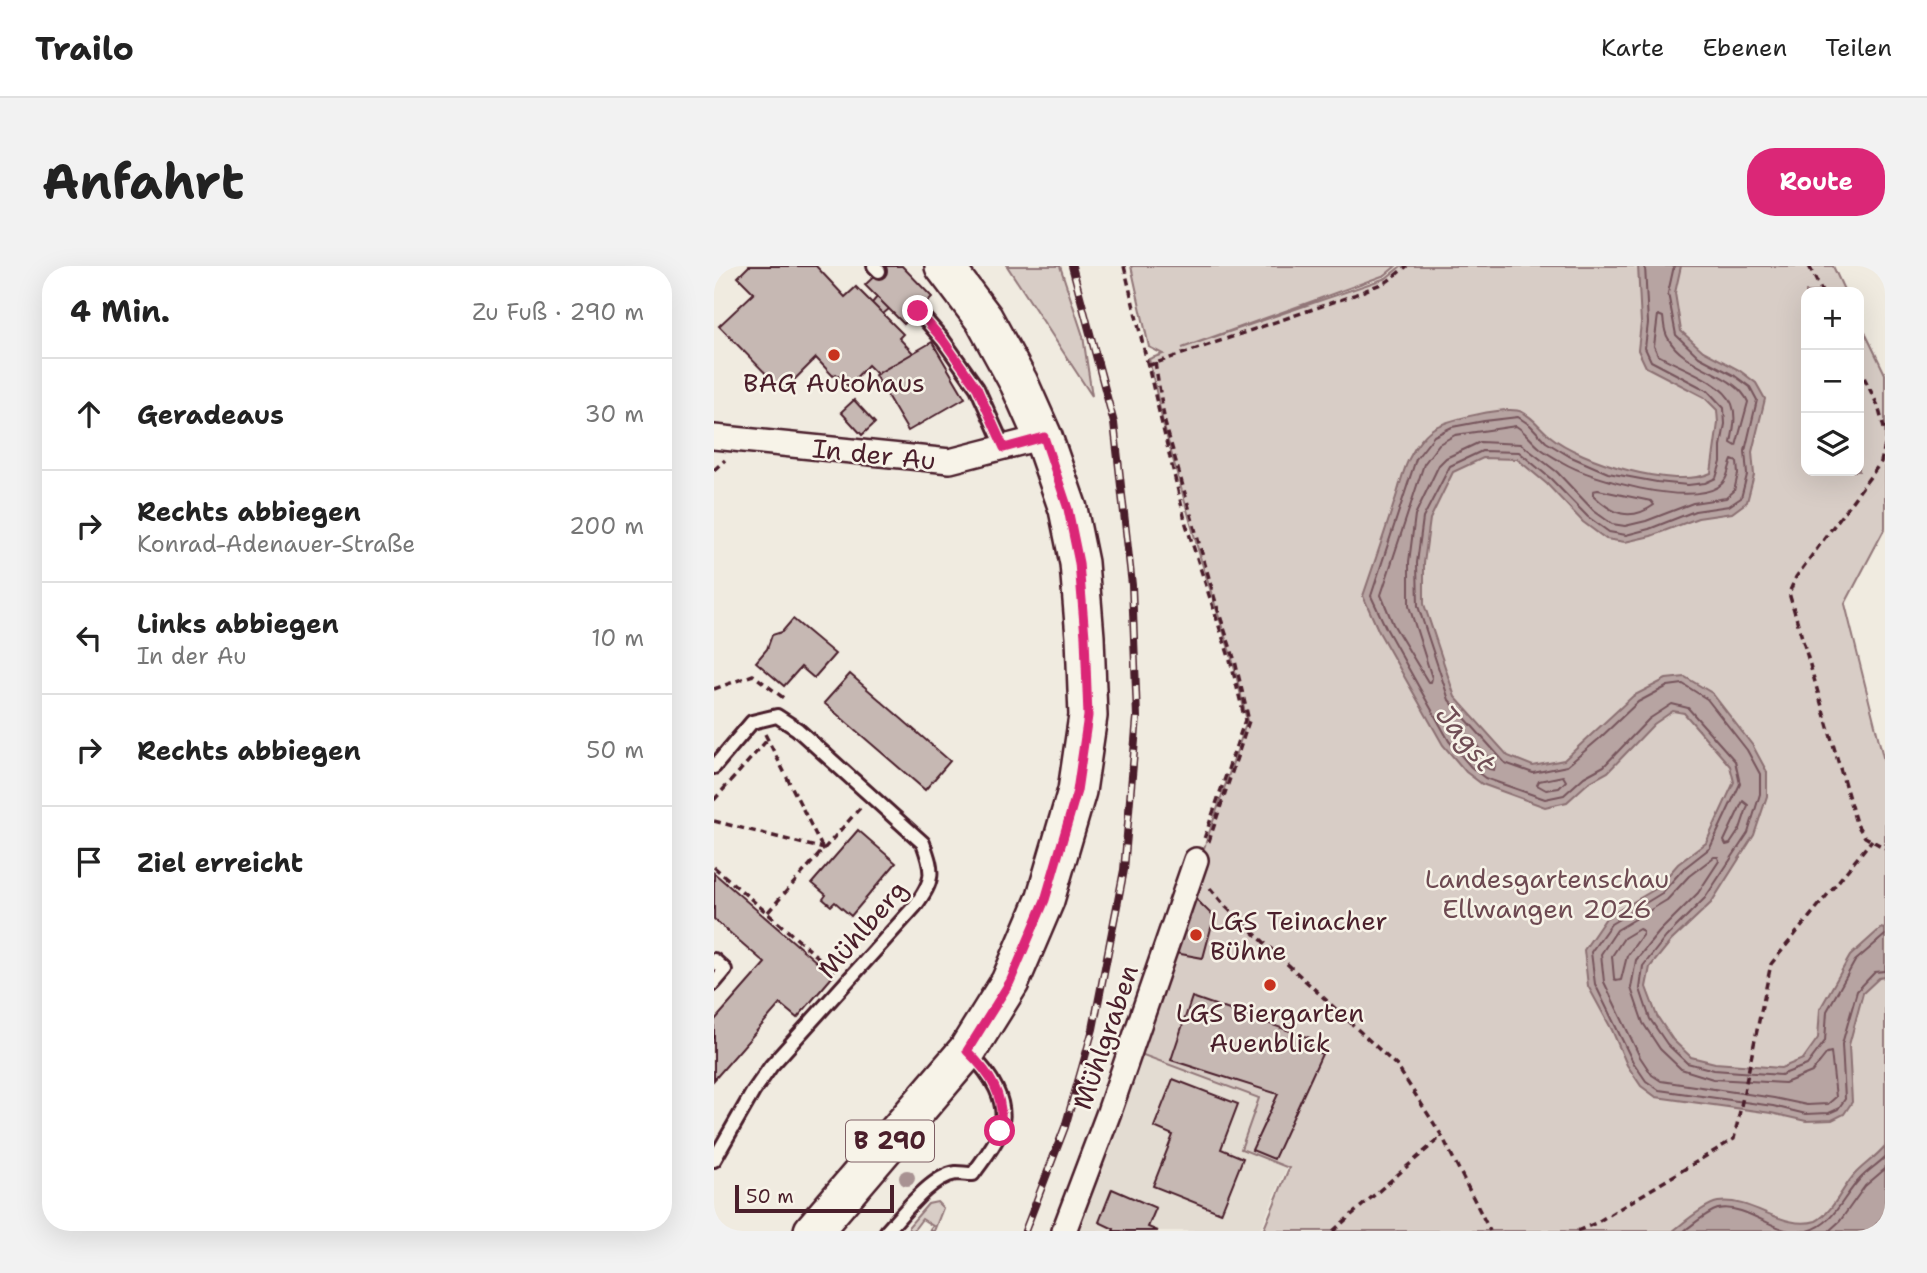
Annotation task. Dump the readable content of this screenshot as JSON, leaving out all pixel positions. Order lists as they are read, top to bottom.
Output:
{
  "streets": {
    "main road": ["B 290"],
    "street": ["In der Au", "Mühlgraben"],
    "lane": ["Mühlberg"]
  },
  "crossings": [
    ["In der Au", "B 290"]
  ],
  "water": ["Jagst"],
  "parks": ["Landesgartenschau Ellwangen 2026"],
  "places": ["BAG Autohaus", "LGS Teinacher Bühne", "LGS Biergarten Auenblick"],
  "scale_bar": "50 m",
  "page": {
    "header": "Trailo",
    "nav": ["Karte", "Ebenen", "Teilen"],
    "buttons": "Route",
    "title": "Anfahrt",
    "heading": ["4 Min.", "Zu Fuß · 290 m"],
    "map_buttons": ["+", "−"],
    "list": [
      ["Geradeaus", "30 m"],
      ["Rechts abbiegen", "Konrad-Adenauer-Straße", "200 m"],
      ["Links abbiegen", "In der Au", "10 m"],
      ["Rechts abbiegen", "50 m"],
      "Ziel erreicht"
    ],
    "scale": "50 m"
  }
}
